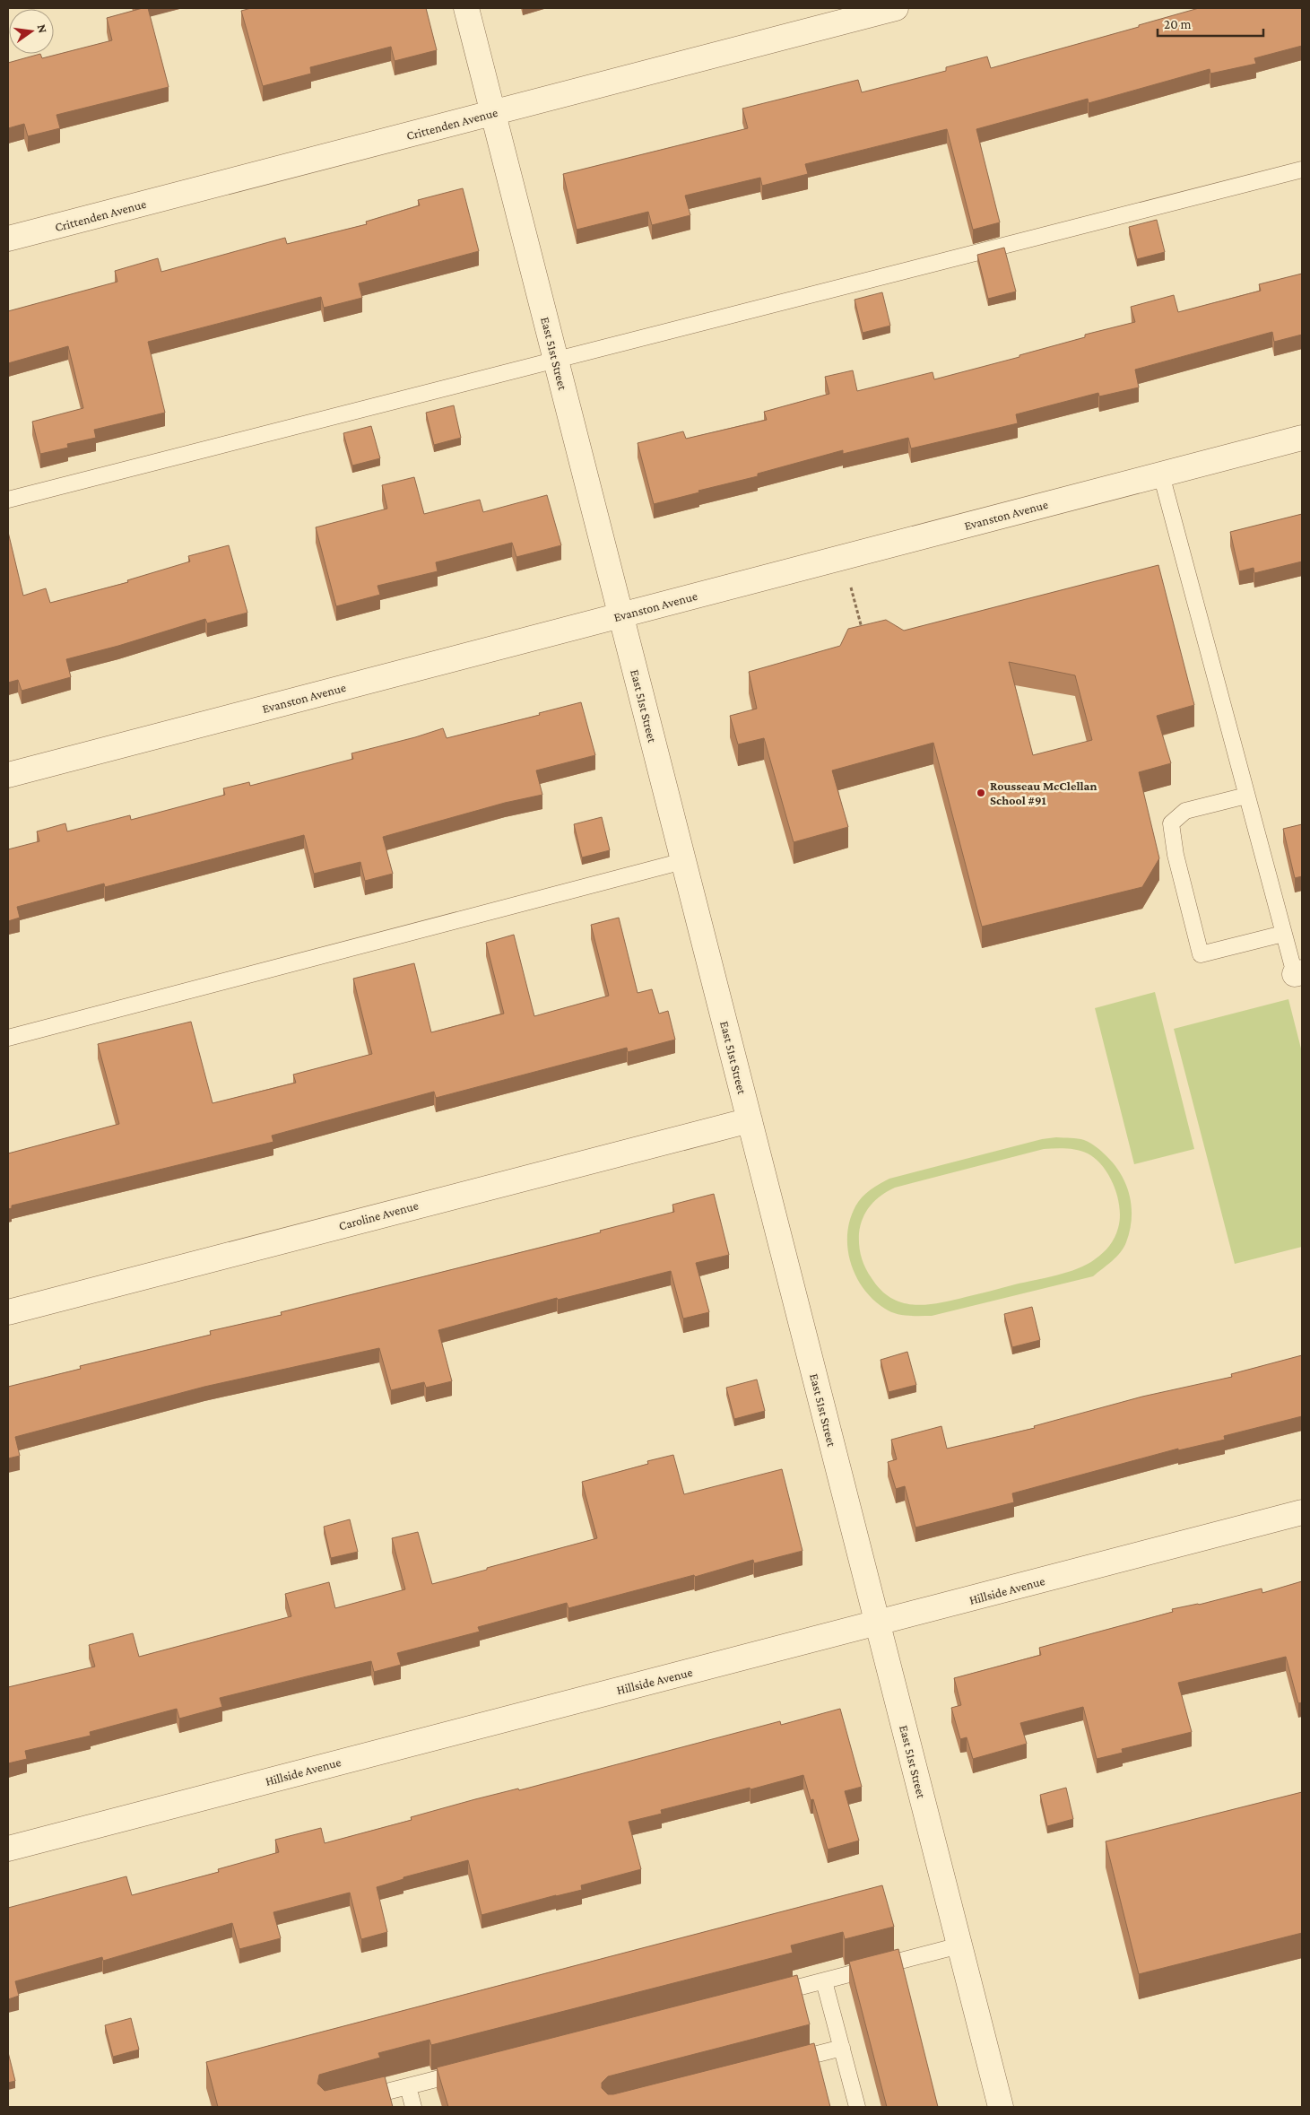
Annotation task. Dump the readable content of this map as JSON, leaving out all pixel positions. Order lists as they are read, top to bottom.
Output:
{
  "streets": {
    "street": [
      "Crittenden Avenue",
      "East 51st Street",
      "Evanston Avenue",
      "Caroline Avenue",
      "Hillside Avenue"
    ]
  },
  "crossings": [
    ["Crittenden Avenue", "East 51st Street"],
    ["East 51st Street", "Evanston Avenue"],
    ["East 51st Street", "Caroline Avenue"],
    ["East 51st Street", "Hillside Avenue"]
  ],
  "places": ["Rousseau McClellan School #91"],
  "scale_bar": "20 m",
  "north": "right"
}
